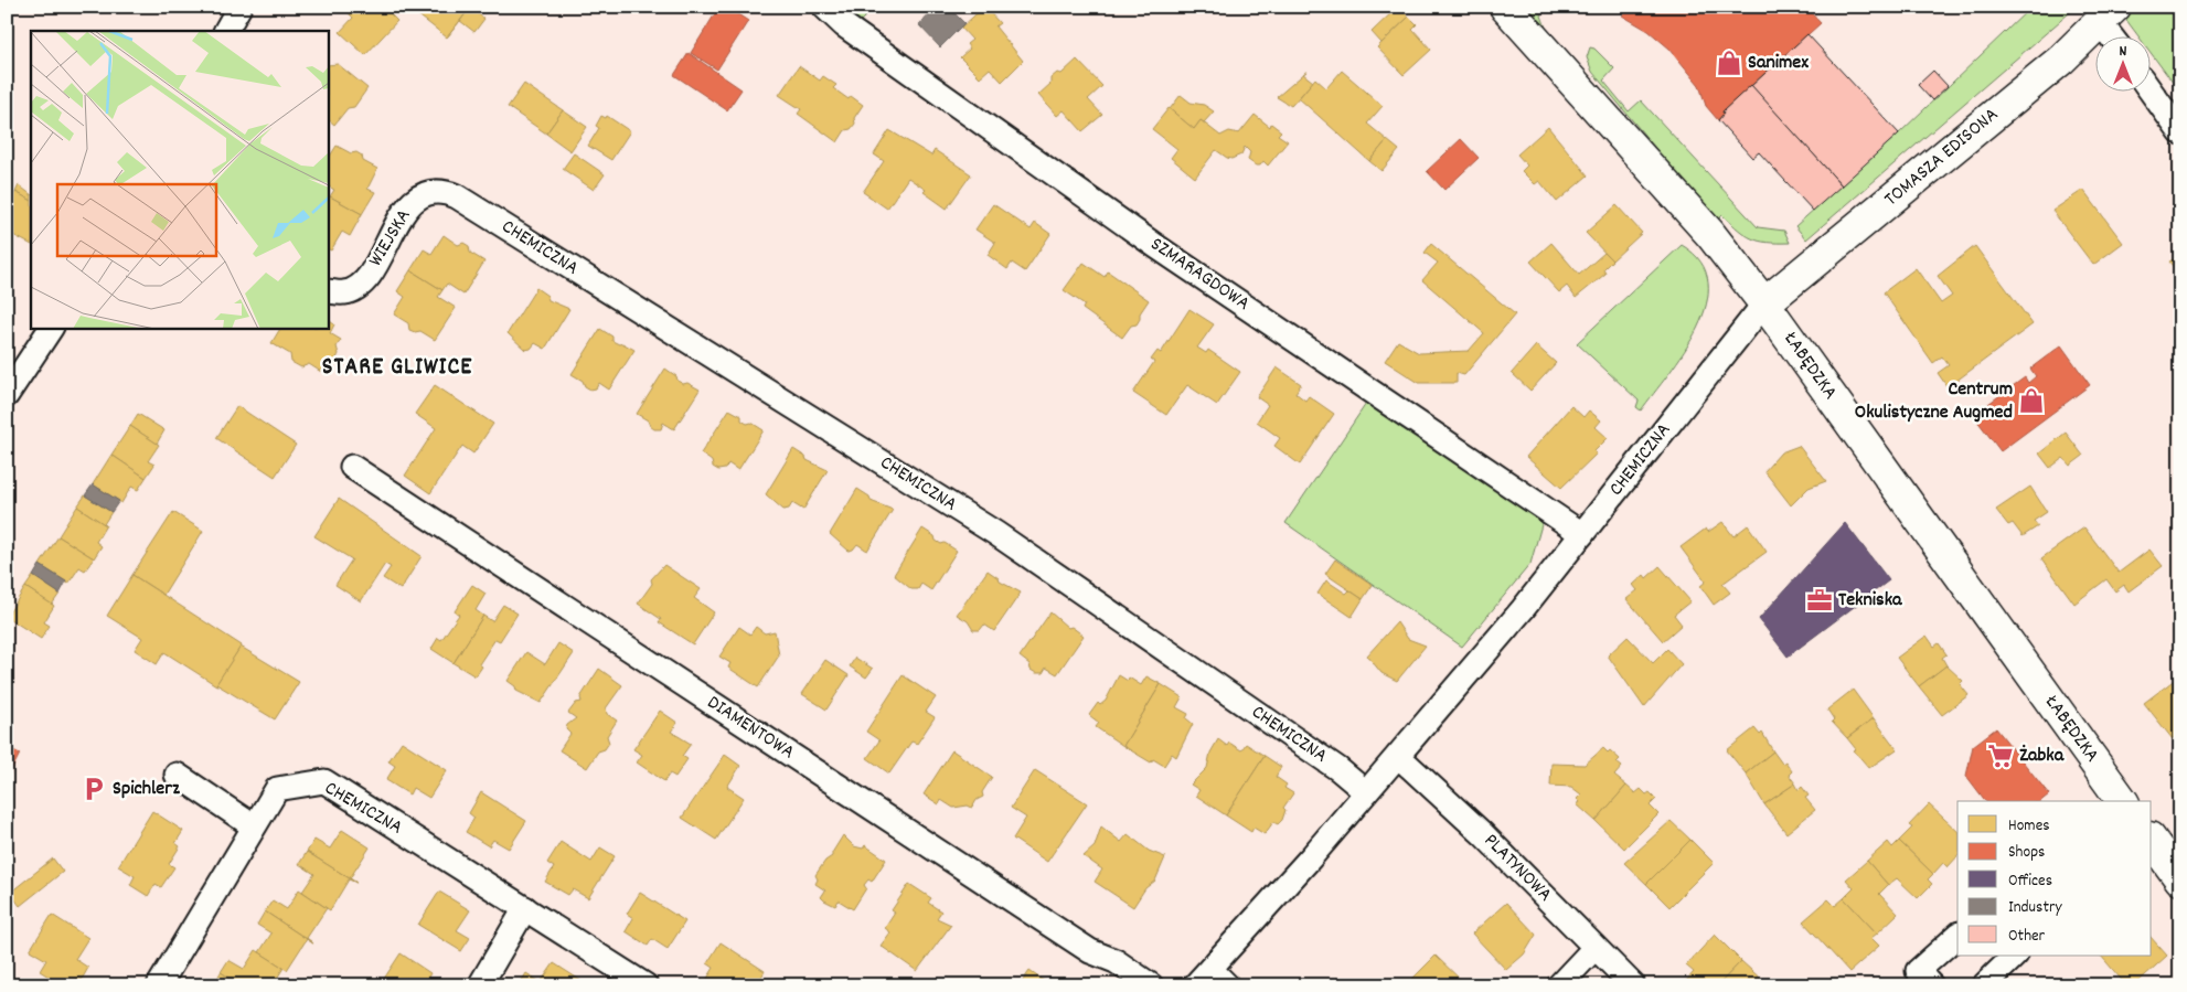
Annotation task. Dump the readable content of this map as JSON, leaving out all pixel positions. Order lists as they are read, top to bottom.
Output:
{
  "streets": {
    "street": [
      "TOMASZA EDISONA",
      "WIEJSKA",
      "CHEMICZNA",
      "SZMARAGDOWA",
      "ŁABĘDZKA",
      "DIAMENTOWA",
      "PLATYNOWA"
    ]
  },
  "crossings": [
    ["TOMASZA EDISONA", "CHEMICZNA"],
    ["TOMASZA EDISONA", "ŁABĘDZKA"],
    ["WIEJSKA", "CHEMICZNA"],
    ["CHEMICZNA", "SZMARAGDOWA"],
    ["CHEMICZNA", "ŁABĘDZKA"],
    ["CHEMICZNA", "PLATYNOWA"]
  ],
  "districts": ["STARE GLIWICE"],
  "places": {
    "shop": ["Sanimex", "Centrum Okulistyczne Augmed"],
    "office": ["Tekniska"],
    "supermarket": ["Żabka"],
    "parking": ["Spichlerz"]
  },
  "legend": [
    "Homes",
    "Shops",
    "Offices",
    "Industry",
    "Other"
  ],
  "north": "top"
}
